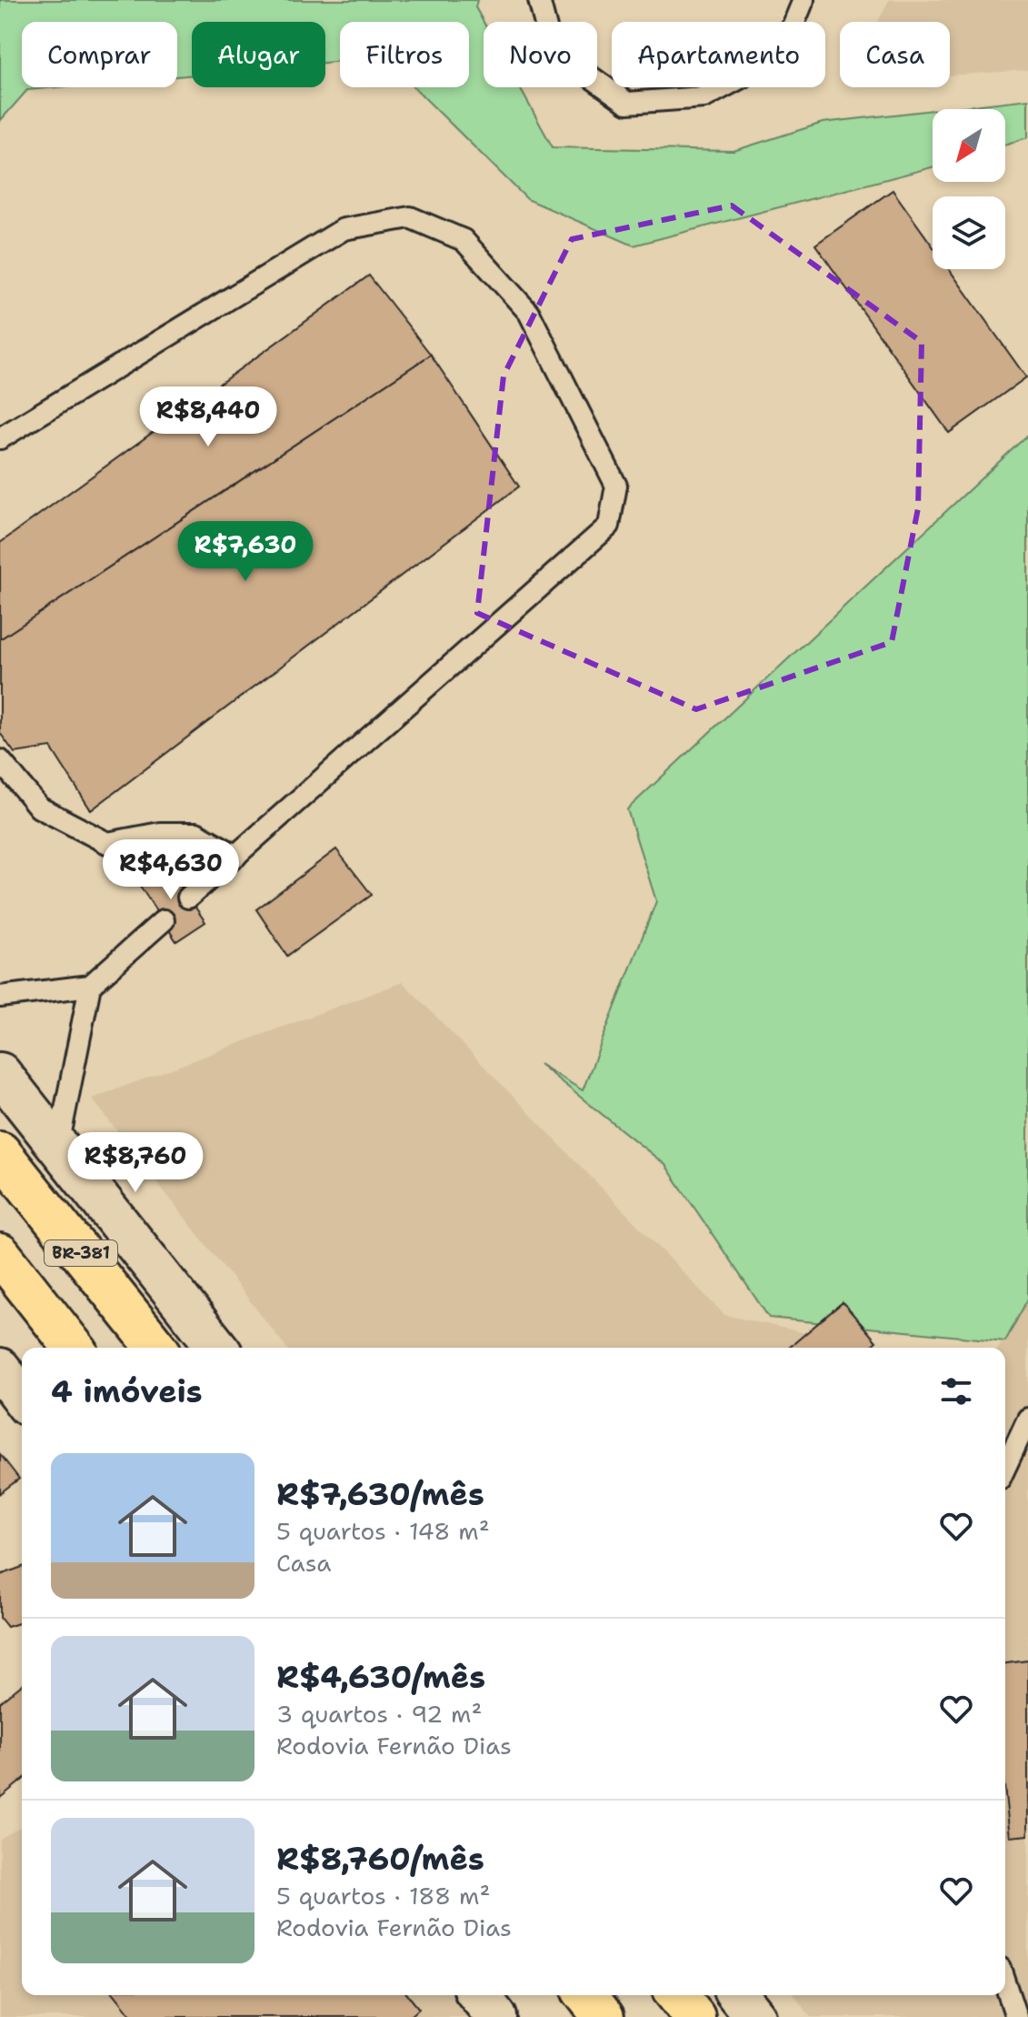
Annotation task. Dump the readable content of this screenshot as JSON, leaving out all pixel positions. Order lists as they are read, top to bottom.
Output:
{
  "streets": {
    "highway": ["BR-381"]
  },
  "north": "bottom left",
  "page": {
    "chip": [
      "Comprar",
      "Alugar",
      "Filtros",
      "Novo",
      "Apartamento",
      "Casa"
    ],
    "price": [
      "R$8,440",
      "R$7,630",
      "R$4,630",
      "R$8,760"
    ],
    "heading": "4 imóveis",
    "list": [
      {
        "name": "R$7,630/mês",
        "note": "5 quartos · 148 m² · Casa"
      },
      {
        "name": "R$4,630/mês",
        "note": "3 quartos · 92 m² · Rodovia Fernão Dias"
      },
      {
        "name": "R$8,760/mês",
        "note": "5 quartos · 188 m² · Rodovia Fernão Dias"
      }
    ]
  }
}
